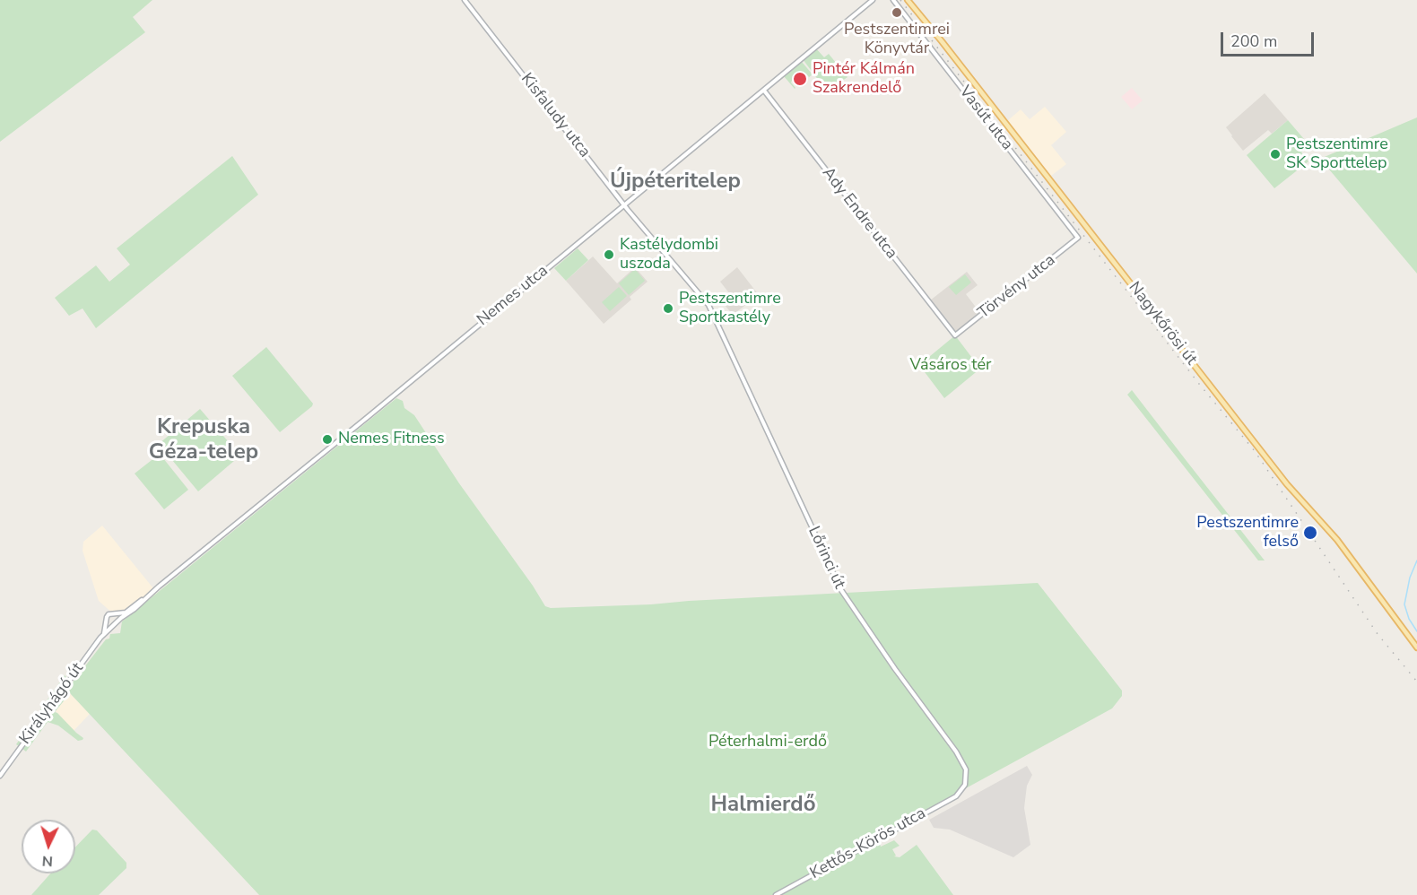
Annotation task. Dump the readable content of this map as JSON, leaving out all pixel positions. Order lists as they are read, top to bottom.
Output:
{
  "streets": {
    "main road": ["Nagykőrösi út"],
    "street": [
      "Kisfaludy utca",
      "Vasút utca",
      "Ady Endre utca",
      "Törvény utca",
      "Nemes utca",
      "Lőrinci út",
      "Királyhágó út",
      "Kettős-Körös utca"
    ]
  },
  "crossings": [
    ["Kisfaludy utca", "Nemes utca"],
    ["Kisfaludy utca", "Lőrinci út"],
    ["Vasút utca", "Törvény utca"],
    ["Ady Endre utca", "Törvény utca"],
    ["Ady Endre utca", "Nemes utca"],
    ["Nemes utca", "Királyhágó út"],
    ["Lőrinci út", "Kettős-Körös utca"]
  ],
  "districts": ["Újpéteritelep", "Krepuska Géza-telep", "Halmierdő"],
  "parks": ["Vásáros tér", "Péterhalmi-erdő"],
  "places": [
    "Pestszentimrei Könyvtár",
    "Pintér Kálmán Szakrendelő",
    "Pestszentimre SK Sporttelep",
    "Kastélydombi uszoda",
    "Pestszentimre Sportkastély",
    "Nemes Fitness",
    "Pestszentimre felső"
  ],
  "scale_bar": "200 m",
  "north": "bottom"
}
